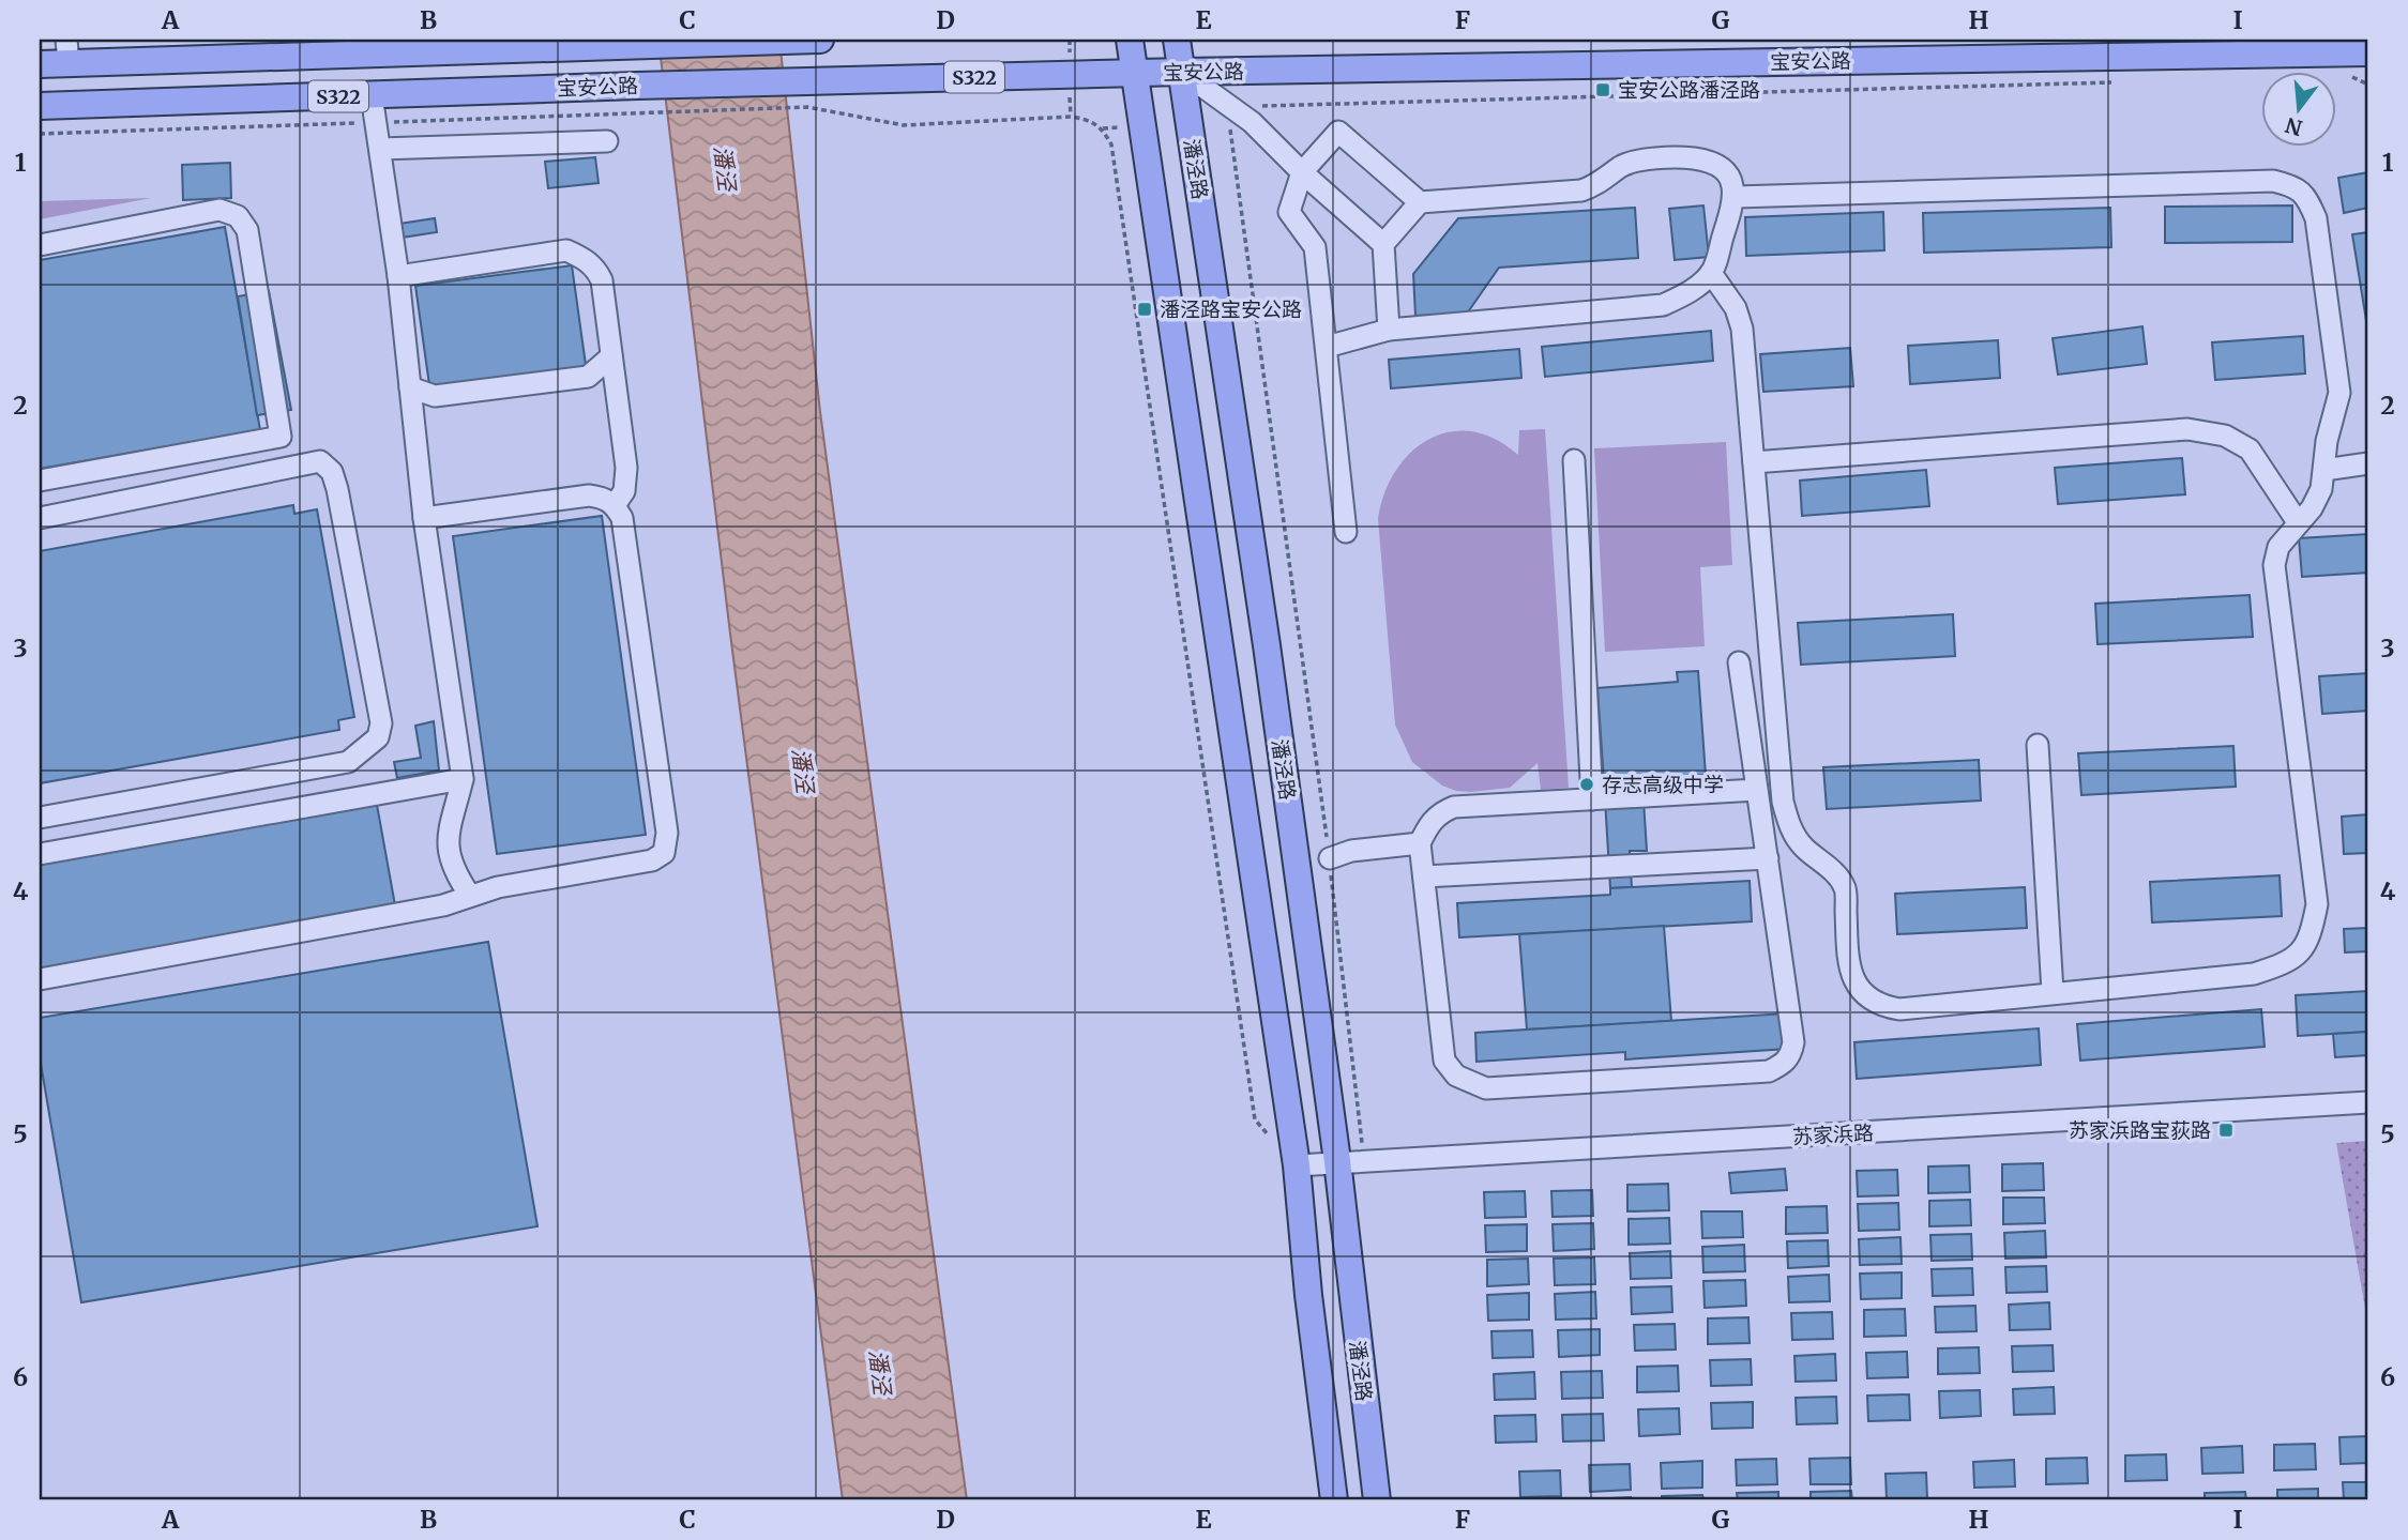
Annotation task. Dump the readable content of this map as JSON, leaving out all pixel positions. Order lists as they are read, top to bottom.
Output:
{
  "streets": {
    "main road": ["宝安公路", "S322", "潘泾路"],
    "street": ["苏家浜路"]
  },
  "crossings": [
    ["宝安公路", "潘泾路"],
    ["潘泾路", "苏家浜路"]
  ],
  "water": ["潘泾"],
  "places": {
    "transit": ["宝安公路潘泾路", "潘泾路宝安公路", "苏家浜路宝荻路"],
    "other": ["存志高级中学"]
  },
  "north": "bottom",
  "grid": {
    "columns": [
      "A",
      "B",
      "C",
      "D",
      "E",
      "F",
      "G",
      "H",
      "I"
    ],
    "rows": [
      "1",
      "2",
      "3",
      "4",
      "5",
      "6"
    ]
  }
}
